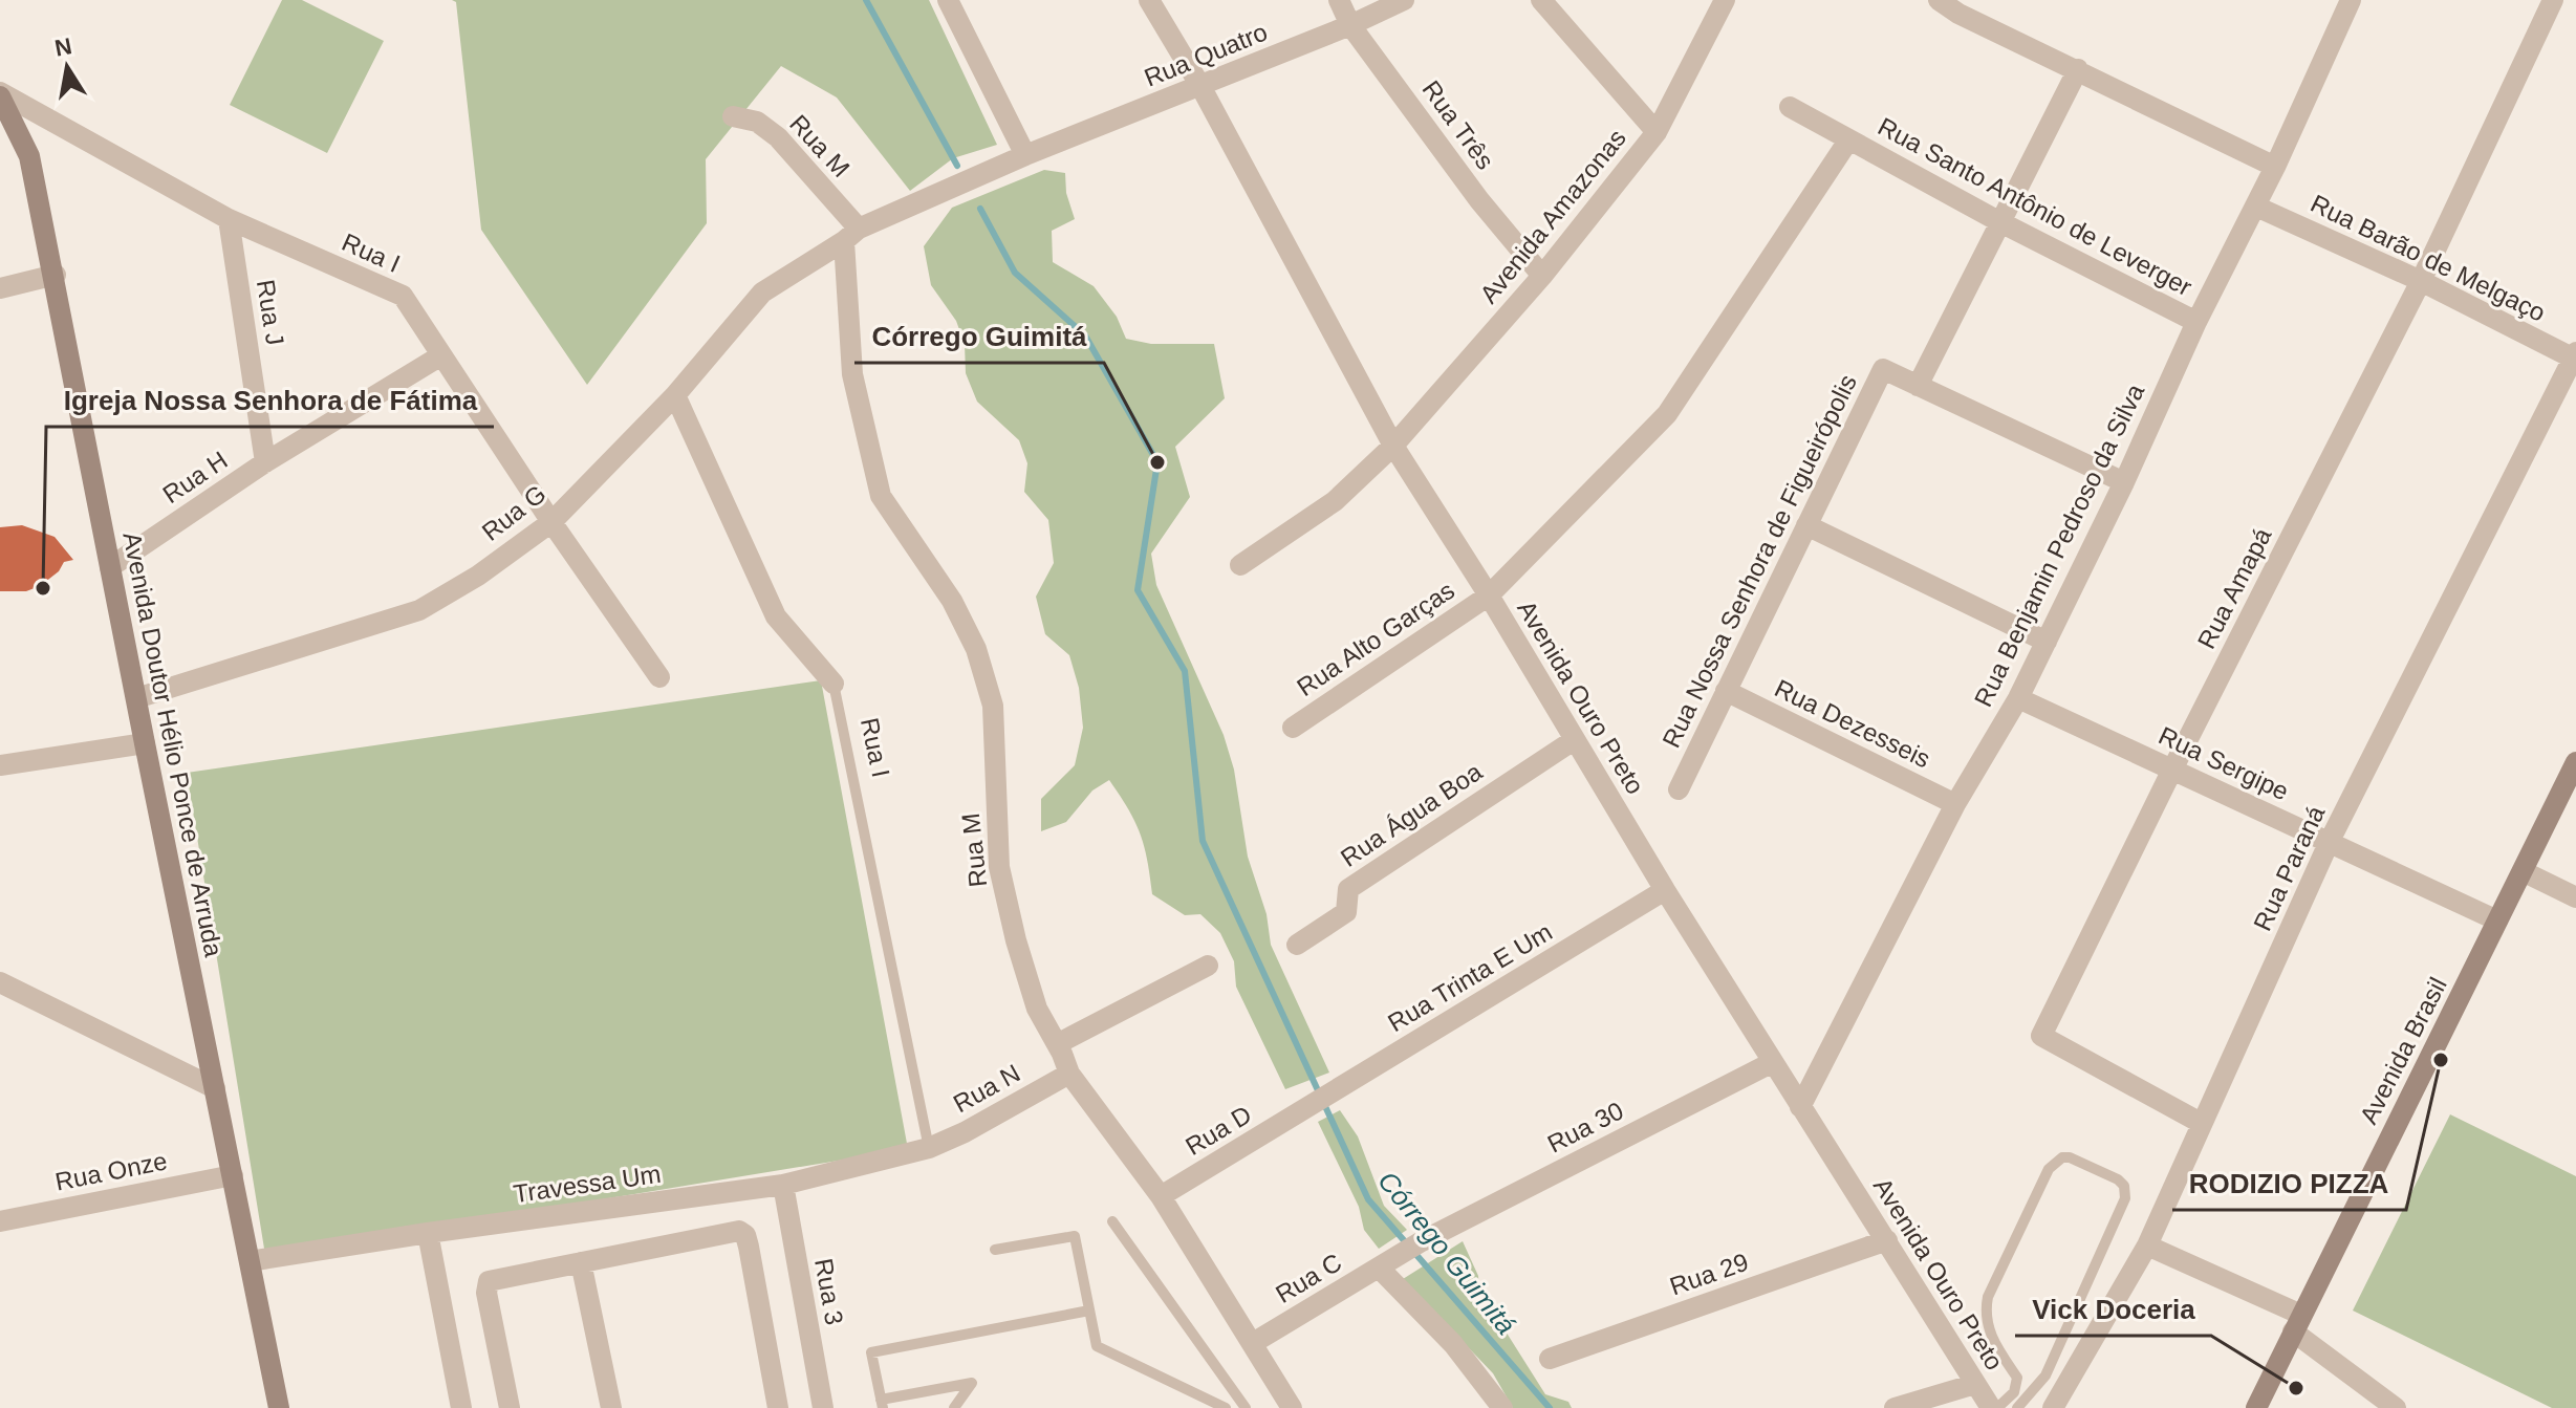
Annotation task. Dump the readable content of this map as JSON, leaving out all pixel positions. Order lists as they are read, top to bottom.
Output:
{
  "streets": {
    "street": [
      "Rua Quatro",
      "Rua Três",
      "Rua M",
      "Rua Santo Antônio de Leverger",
      "Avenida Amazonas",
      "Rua I",
      "Rua Barão de Melgaço",
      "Rua J",
      "Rua H",
      "Rua G",
      "Rua Benjamin Pedroso da Silva",
      "Rua Nossa Senhora de Figueirópolis",
      "Rua Amapá",
      "Rua Alto Garças",
      "Avenida Ouro Preto",
      "Rua Dezesseis",
      "Avenida Doutor Hélio Ponce de Arruda",
      "Rua Sergipe",
      "Rua Água Boa",
      "Rua Paraná",
      "Rua Trinta E Um",
      "Avenida Brasil",
      "Rua N",
      "Rua 30",
      "Rua D",
      "Rua Onze",
      "Travessa Um",
      "Rua 29",
      "Rua C",
      "Rua 3"
    ]
  },
  "crossings": [
    ["Rua Quatro", "Rua Três"],
    ["Rua Quatro", "Rua M"],
    ["Rua Quatro", "Rua G"],
    ["Rua Quatro", "Avenida Ouro Preto"],
    ["Rua Três", "Avenida Amazonas"],
    ["Rua M", "Rua G"],
    ["Rua M", "Rua N"],
    ["Rua M", "Rua D"],
    ["Rua M", "Rua C"],
    ["Rua Santo Antônio de Leverger", "Rua Benjamin Pedroso da Silva"],
    ["Rua Santo Antônio de Leverger", "Rua Alto Garças"],
    ["Rua Santo Antônio de Leverger", "Avenida Ouro Preto"],
    ["Avenida Amazonas", "Avenida Ouro Preto"],
    ["Rua I", "Rua J"],
    ["Rua I", "Rua H"],
    ["Rua I", "Rua G"],
    ["Rua I", "Avenida Doutor Hélio Ponce de Arruda"],
    ["Rua I", "Rua N"],
    ["Rua I", "Travessa Um"],
    ["Rua Barão de Melgaço", "Rua Benjamin Pedroso da Silva"],
    ["Rua Barão de Melgaço", "Rua Amapá"],
    ["Rua Barão de Melgaço", "Rua Paraná"],
    ["Rua J", "Rua H"],
    ["Rua H", "Avenida Doutor Hélio Ponce de Arruda"],
    ["Rua G", "Avenida Doutor Hélio Ponce de Arruda"],
    ["Rua Benjamin Pedroso da Silva", "Rua Nossa Senhora de Figueirópolis"],
    ["Rua Benjamin Pedroso da Silva", "Avenida Ouro Preto"],
    ["Rua Benjamin Pedroso da Silva", "Rua Dezesseis"],
    ["Rua Benjamin Pedroso da Silva", "Rua Sergipe"],
    ["Rua Nossa Senhora de Figueirópolis", "Rua Dezesseis"],
    ["Rua Amapá", "Rua Sergipe"],
    ["Rua Amapá", "Rua Paraná"],
    ["Rua Alto Garças", "Avenida Ouro Preto"],
    ["Avenida Ouro Preto", "Rua Água Boa"],
    ["Avenida Ouro Preto", "Rua Trinta E Um"],
    ["Avenida Ouro Preto", "Rua 30"],
    ["Avenida Ouro Preto", "Rua 29"],
    ["Avenida Doutor Hélio Ponce de Arruda", "Rua Onze"],
    ["Avenida Doutor Hélio Ponce de Arruda", "Travessa Um"],
    ["Rua Sergipe", "Rua Paraná"],
    ["Rua Sergipe", "Avenida Brasil"],
    ["Rua Trinta E Um", "Rua D"],
    ["Rua N", "Travessa Um"],
    ["Rua 30", "Rua C"],
    ["Travessa Um", "Rua 3"]
  ],
  "water": ["Córrego Guimitá"],
  "places": [
    "Córrego Guimitá",
    "Igreja Nossa Senhora de Fátima",
    "RODIZIO PIZZA",
    "Vick Doceria"
  ],
  "north": "top"
}
